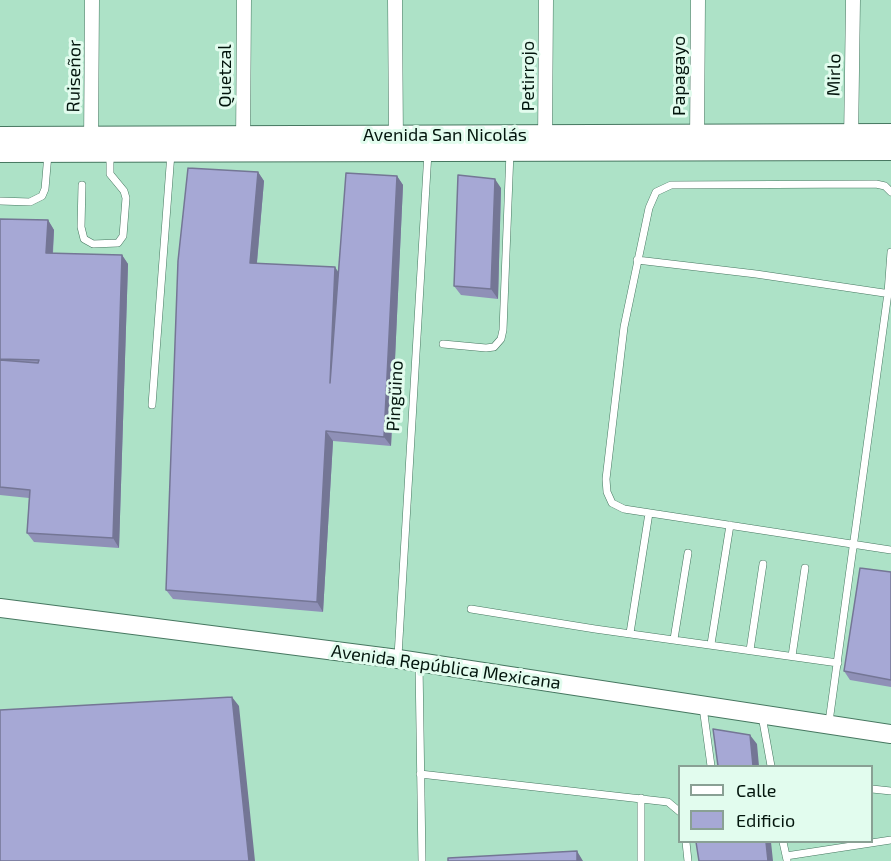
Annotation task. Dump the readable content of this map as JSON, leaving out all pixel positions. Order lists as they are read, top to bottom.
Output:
{
  "streets": {
    "street": [
      "Mirlo",
      "Ruiseñor",
      "Quetzal",
      "Petirrojo",
      "Papagayo",
      "Avenida San Nicolás",
      "Avenida República Mexicana"
    ],
    "lane": ["Pingüino"]
  },
  "crossings": [
    ["Mirlo", "Avenida San Nicolás"],
    ["Ruiseñor", "Avenida San Nicolás"],
    ["Quetzal", "Avenida San Nicolás"],
    ["Petirrojo", "Avenida San Nicolás"],
    ["Papagayo", "Avenida San Nicolás"],
    ["Avenida San Nicolás", "Pingüino"],
    ["Pingüino", "Avenida República Mexicana"]
  ],
  "legend": ["Calle", "Edificio"]
}
